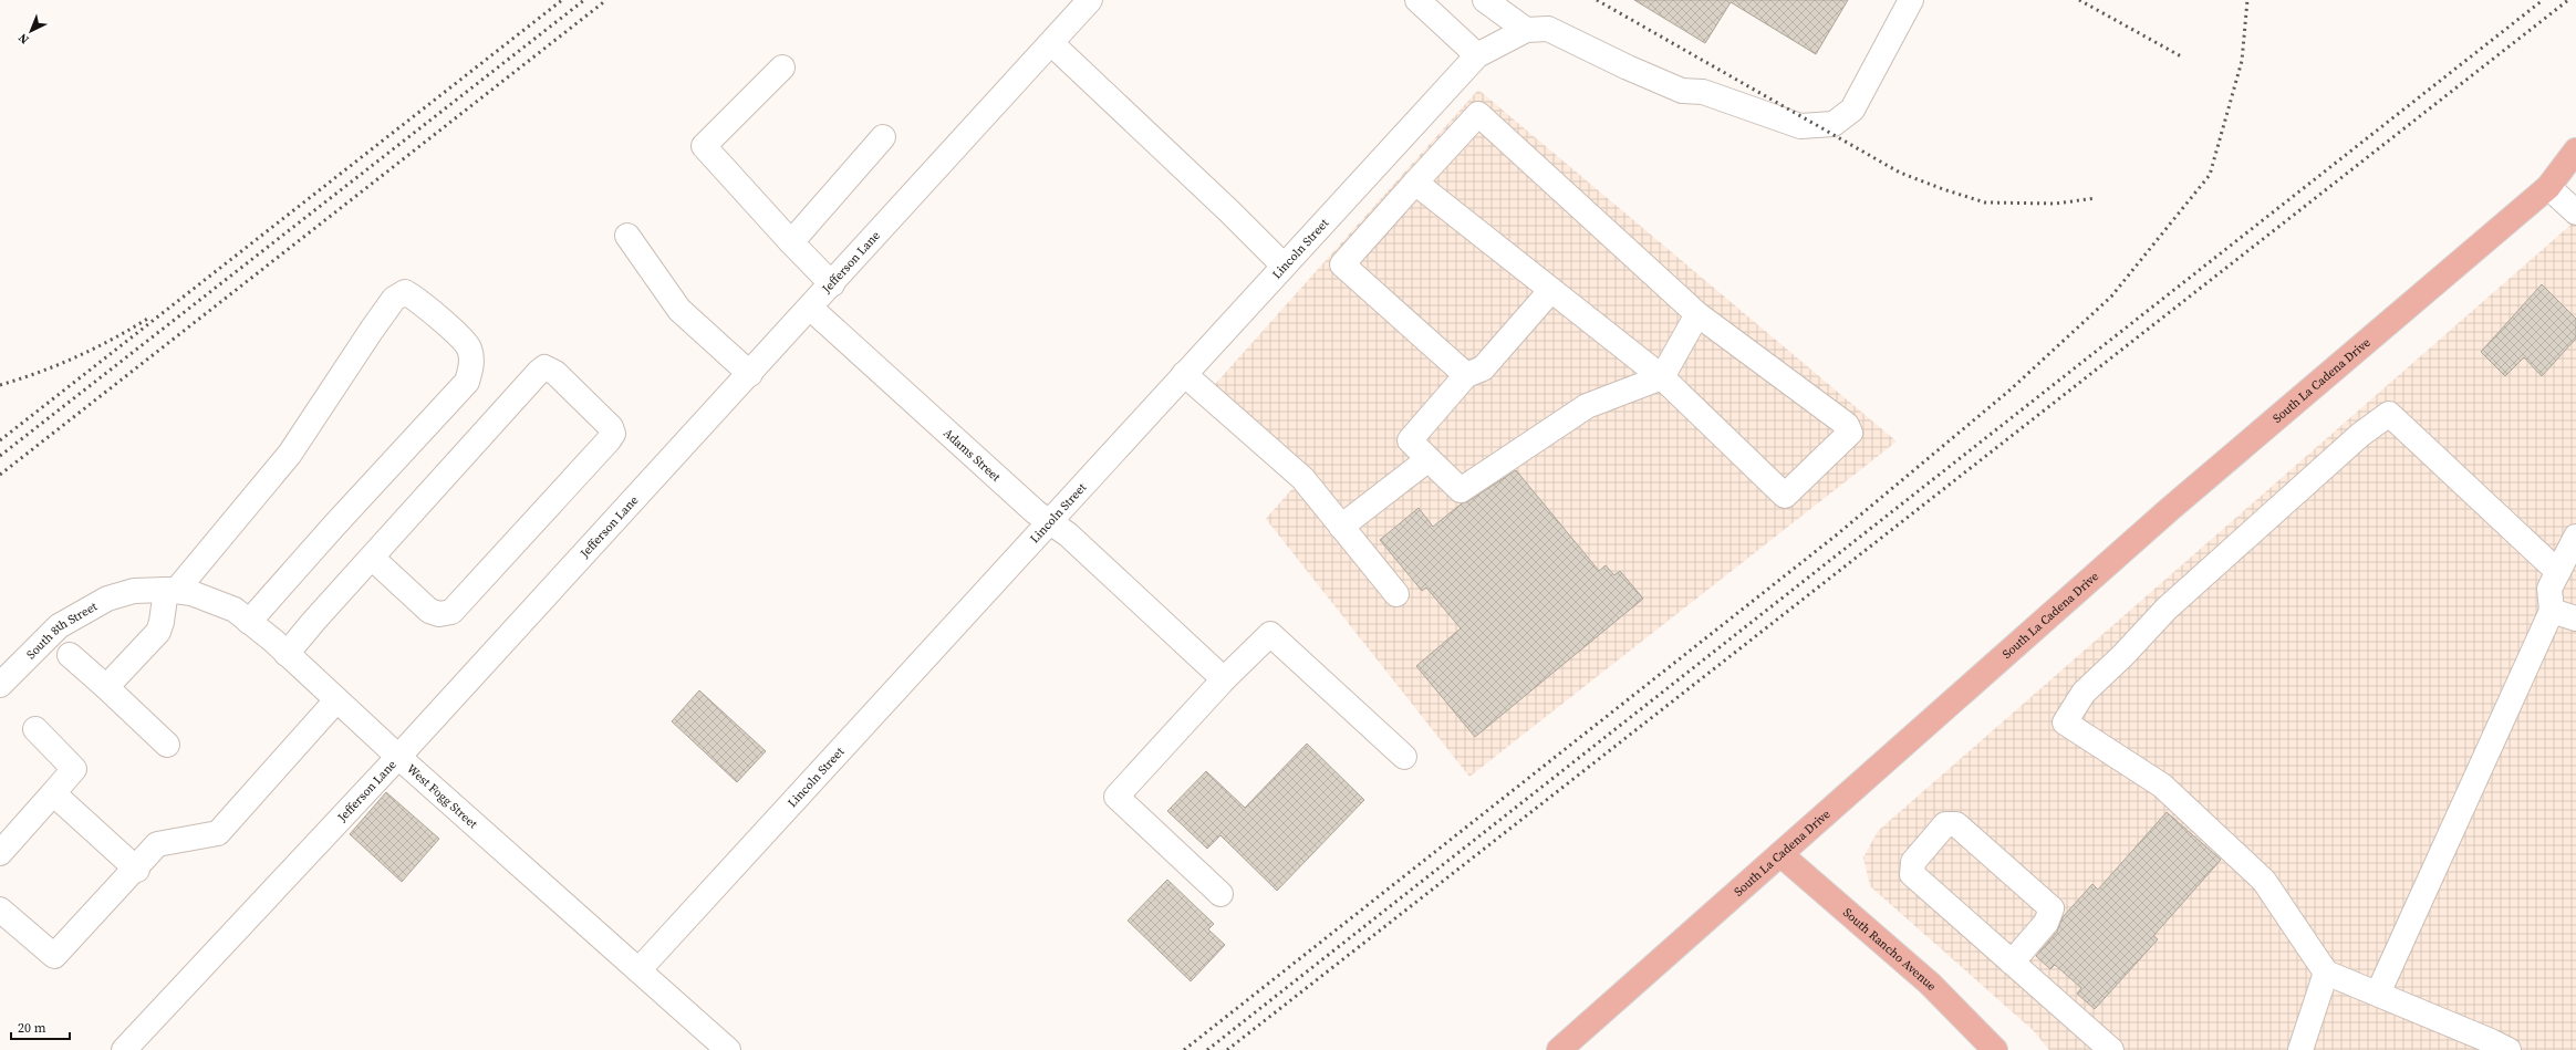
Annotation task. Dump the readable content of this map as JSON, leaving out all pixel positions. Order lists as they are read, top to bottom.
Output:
{
  "streets": {
    "main road": ["South La Cadena Drive", "South Rancho Avenue"],
    "street": [
      "Lincoln Street",
      "Jefferson Lane",
      "Adams Street",
      "South 8th Street",
      "West Fogg Street"
    ]
  },
  "crossings": [
    ["Lincoln Street", "Adams Street"],
    ["Lincoln Street", "West Fogg Street"],
    ["Jefferson Lane", "Adams Street"],
    ["Jefferson Lane", "West Fogg Street"],
    ["South La Cadena Drive", "South Rancho Avenue"],
    ["South 8th Street", "West Fogg Street"]
  ],
  "scale_bar": "20 m",
  "north": "bottom left"
}
